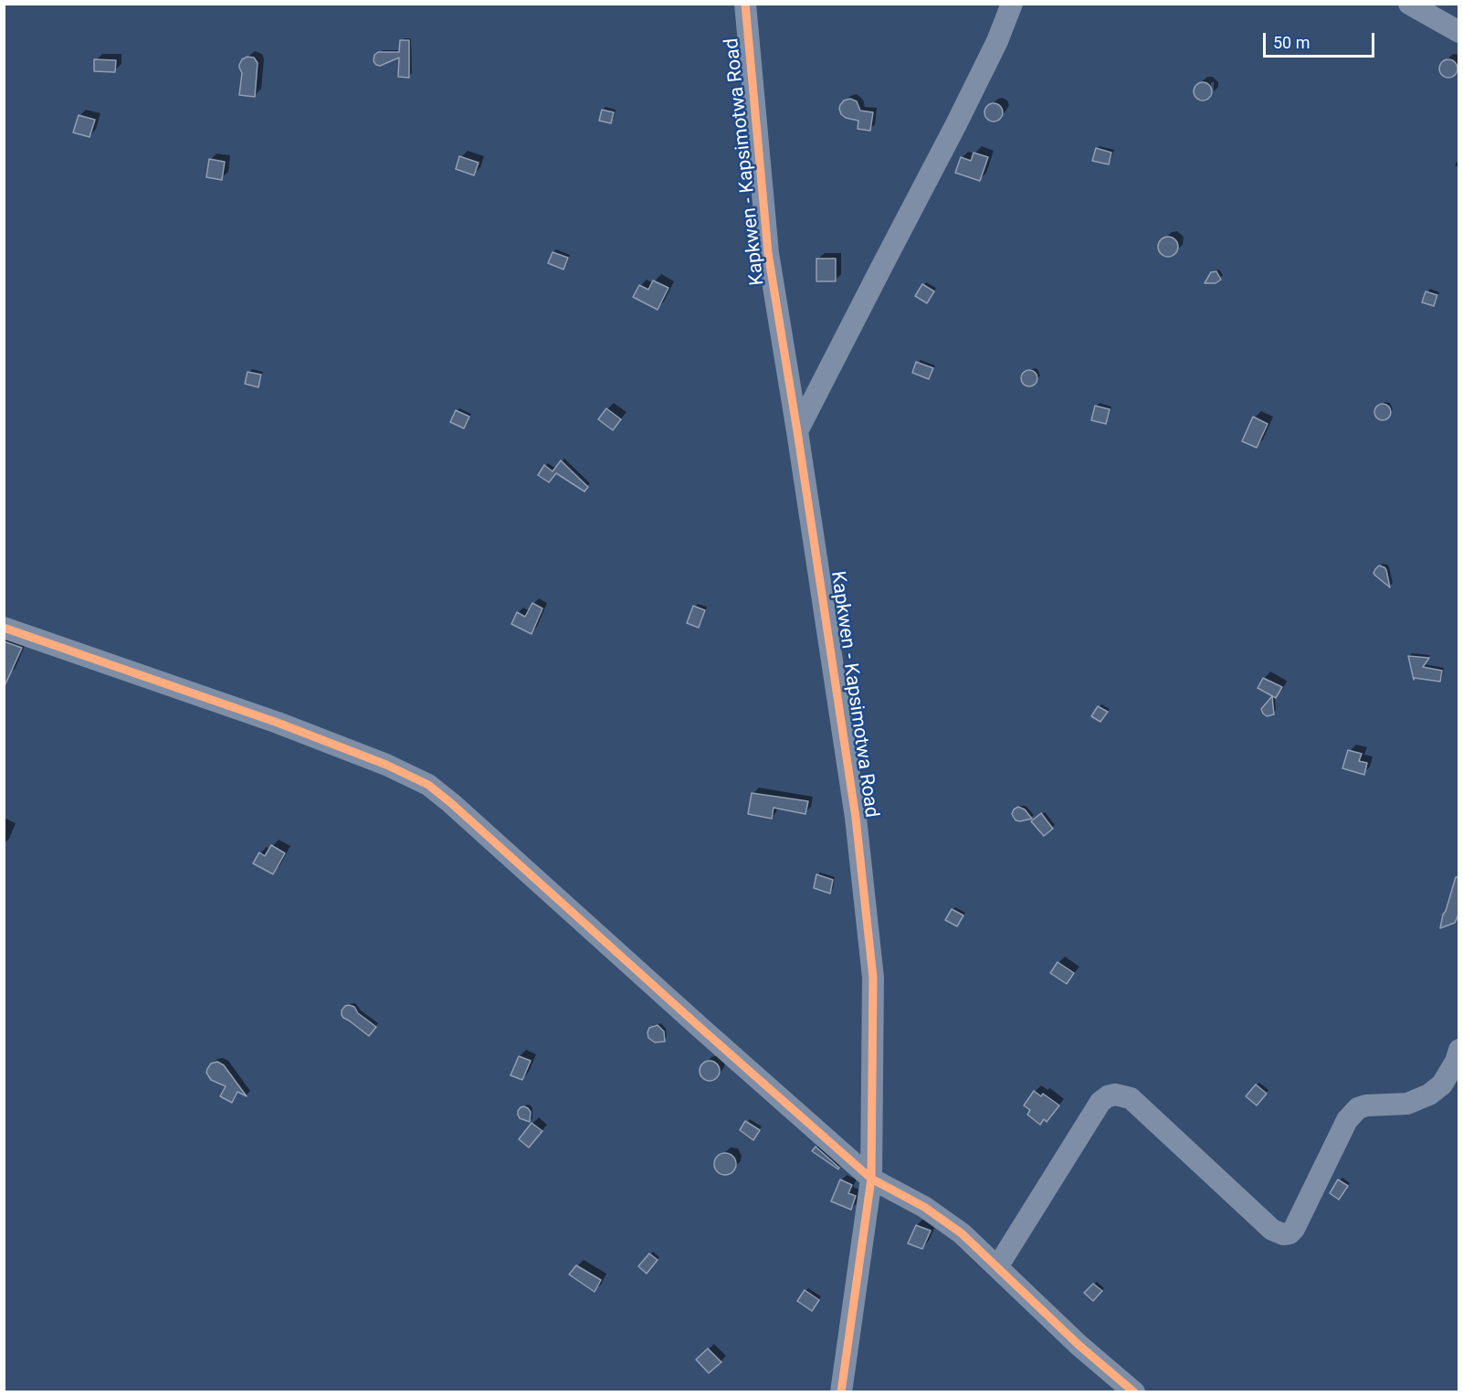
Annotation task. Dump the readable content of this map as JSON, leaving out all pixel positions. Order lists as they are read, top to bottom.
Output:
{
  "streets": {
    "street": ["Kapkwen - Kapsimotwa Road"]
  },
  "scale_bar": "50 m"
}
